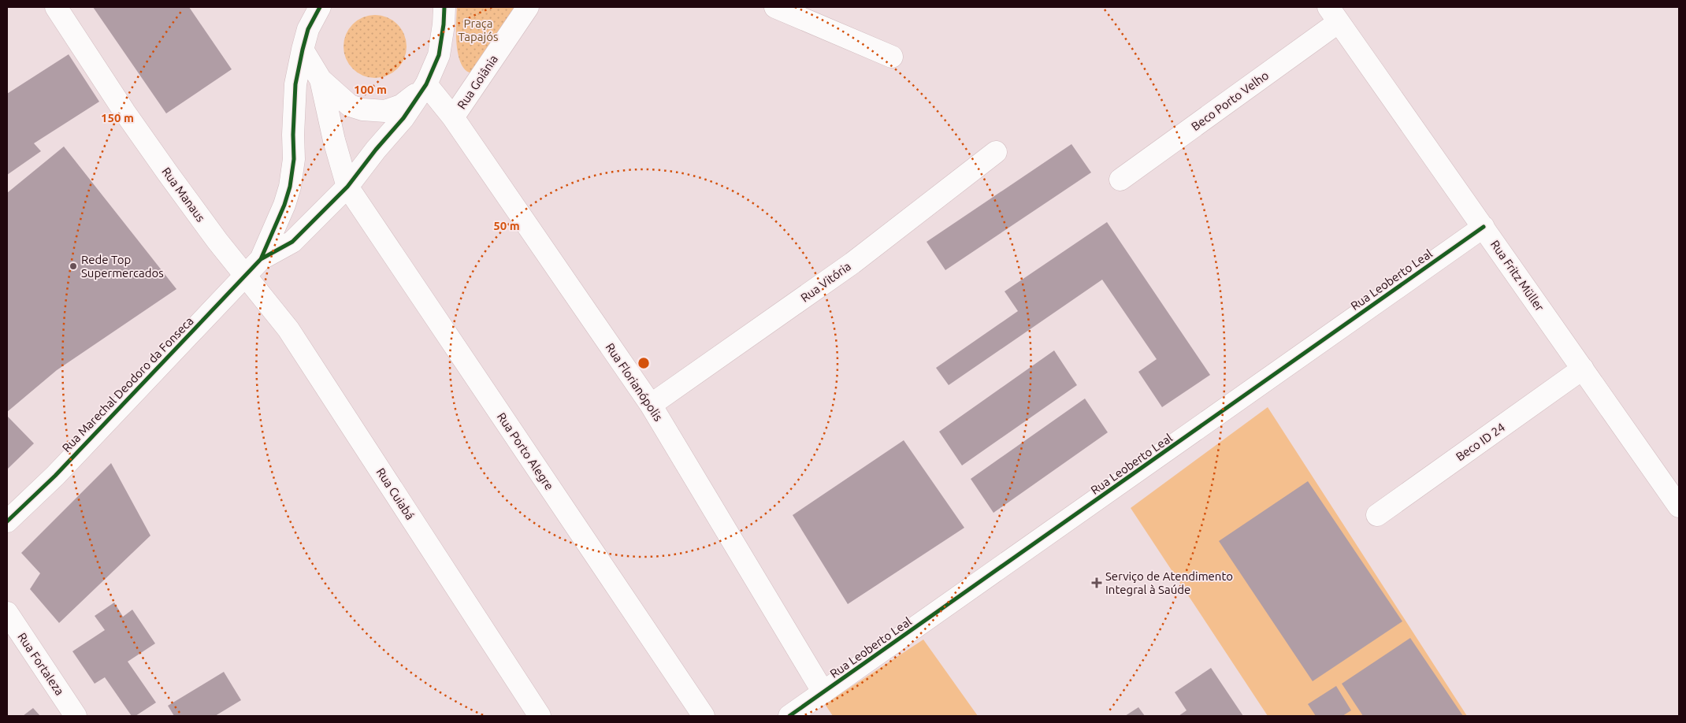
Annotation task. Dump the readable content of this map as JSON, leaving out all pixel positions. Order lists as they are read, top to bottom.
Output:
{
  "streets": {
    "street": [
      "Rua Goiânia",
      "Beco Porto Velho",
      "Rua Manaus",
      "Rua Fritz Müller",
      "Rua Leoberto Leal",
      "Rua Vitória",
      "Rua Florianópolis",
      "Rua Marechal Deodoro da Fonseca",
      "Beco ID 24",
      "Rua Porto Alegre",
      "Rua Cuiabá",
      "Rua Fortaleza"
    ]
  },
  "crossings": [
    ["Rua Goiânia", "Rua Florianópolis"],
    ["Beco Porto Velho", "Rua Fritz Müller"],
    ["Rua Manaus", "Rua Marechal Deodoro da Fonseca"],
    ["Rua Manaus", "Rua Cuiabá"],
    ["Rua Fritz Müller", "Rua Leoberto Leal"],
    ["Rua Fritz Müller", "Beco ID 24"],
    ["Rua Leoberto Leal", "Rua Florianópolis"],
    ["Rua Vitória", "Rua Florianópolis"],
    ["Rua Florianópolis", "Rua Marechal Deodoro da Fonseca"],
    ["Rua Marechal Deodoro da Fonseca", "Rua Porto Alegre"],
    ["Rua Marechal Deodoro da Fonseca", "Rua Cuiabá"]
  ],
  "parks": ["Praça Tapajós"],
  "places": {
    "other": ["Rede Top Supermercados"],
    "health": ["Serviço de Atendimento Integral à Saúde"]
  },
  "rings": ["100 m", "150 m", "50 m"]
}
